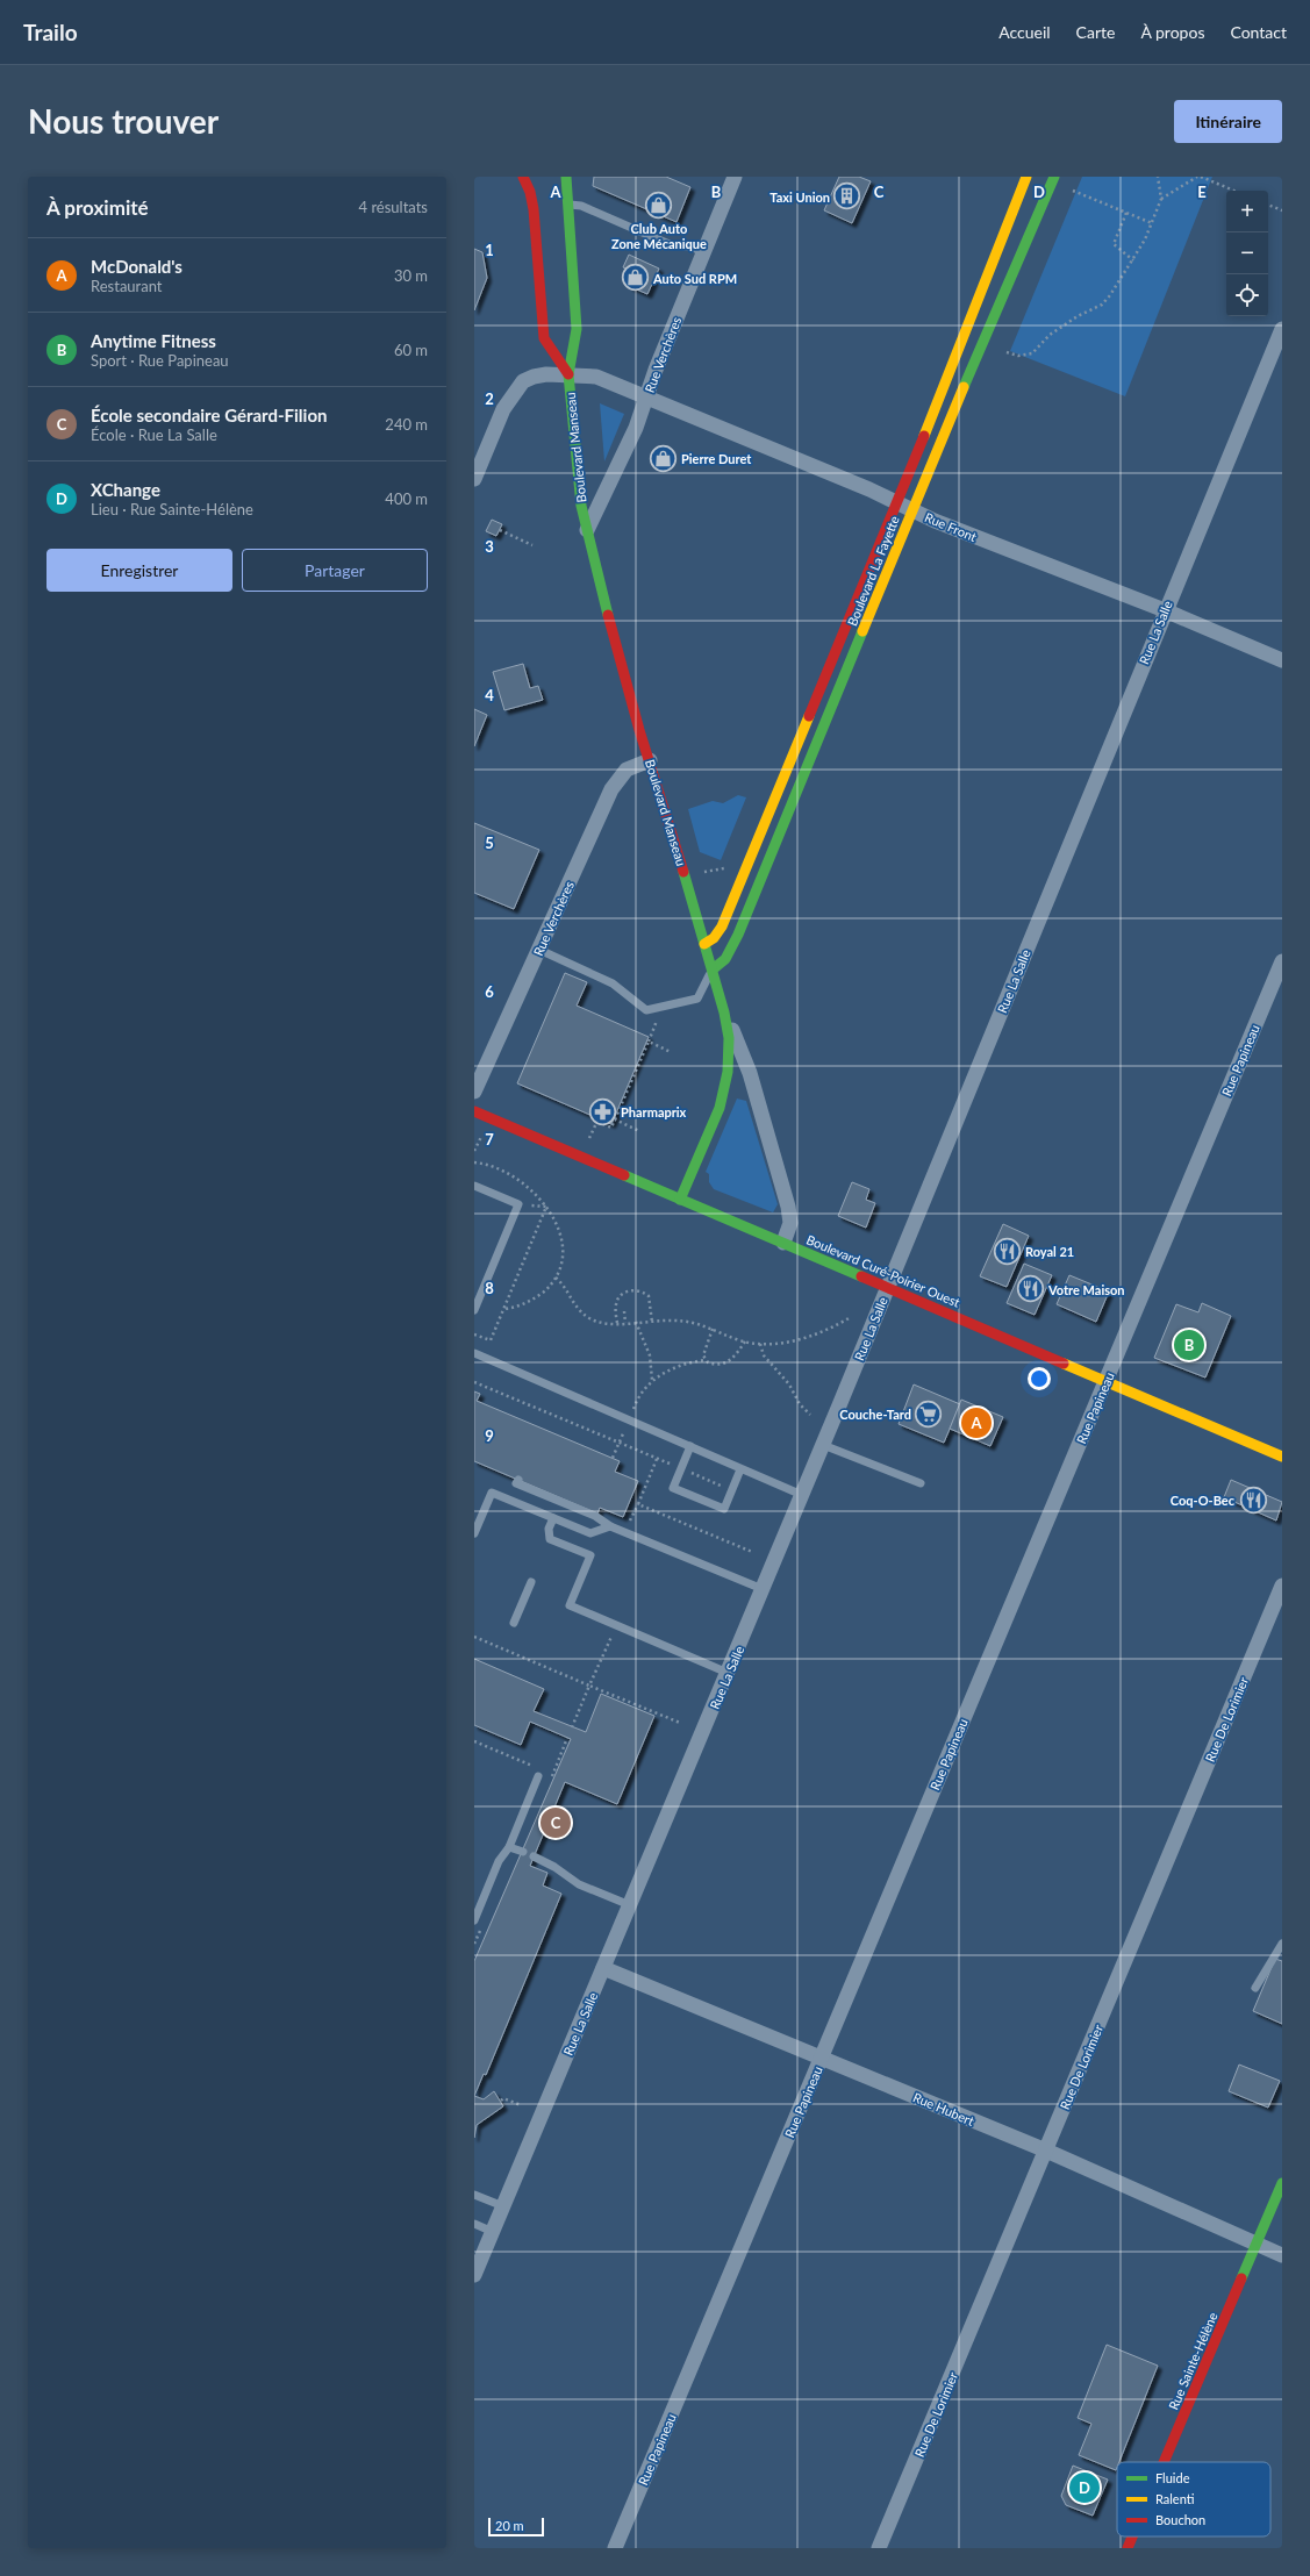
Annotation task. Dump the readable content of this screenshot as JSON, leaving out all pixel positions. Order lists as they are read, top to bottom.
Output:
{
  "streets": {
    "street": [
      "Rue Verchères",
      "Boulevard Manseau",
      "Rue Front",
      "Boulevard La Fayette",
      "Rue La Salle",
      "Rue Papineau",
      "Boulevard Curé-Poirier Ouest",
      "Rue De Lorimier",
      "Rue Hubert",
      "Rue Sainte-Hélène"
    ]
  },
  "crossings": [
    ["Rue Verchères", "Boulevard Manseau"],
    ["Rue Verchères", "Rue Front"],
    ["Boulevard Manseau", "Rue Front"],
    ["Boulevard Manseau", "Boulevard La Fayette"],
    ["Boulevard Manseau", "Boulevard Curé-Poirier Ouest"],
    ["Rue Front", "Boulevard La Fayette"],
    ["Rue Front", "Rue La Salle"],
    ["Rue La Salle", "Boulevard Curé-Poirier Ouest"],
    ["Rue La Salle", "Rue Hubert"],
    ["Rue Papineau", "Boulevard Curé-Poirier Ouest"],
    ["Rue Papineau", "Rue Hubert"],
    ["Rue De Lorimier", "Rue Hubert"],
    ["Rue Hubert", "Rue Sainte-Hélène"]
  ],
  "places": {
    "building": ["Taxi Union"],
    "shop": ["Club Auto Zone Mécanique", "Auto Sud RPM", "Pierre Duret"],
    "pharmacy": ["Pharmaprix"],
    "restaurant": ["Royal 21", "Votre Maison", "Coq-O-Bec"],
    "supermarket": ["Couche-Tard"]
  },
  "legend": ["Fluide", "Ralenti", "Bouchon"],
  "scale_bar": "20 m",
  "page": {
    "header": "Trailo",
    "nav": [
      "Accueil",
      "Carte",
      "À propos",
      "Contact"
    ],
    "buttons": [
      "Itinéraire",
      ["Enregistrer", "Partager"]
    ],
    "title": "Nous trouver",
    "heading": ["À proximité", "4 résultats"],
    "map_buttons": ["+", "−"],
    "list": [
      {
        "mark": "A",
        "name": "McDonald's",
        "note": "Restaurant",
        "value": "30 m"
      },
      {
        "mark": "B",
        "name": "Anytime Fitness",
        "note": "Sport · Rue Papineau",
        "value": "60 m"
      },
      {
        "mark": "C",
        "name": "École secondaire Gérard-Filion",
        "note": "École · Rue La Salle",
        "value": "240 m"
      },
      {
        "mark": "D",
        "name": "XChange",
        "note": "Lieu · Rue Sainte-Hélène",
        "value": "400 m"
      }
    ],
    "pins": [
      "B",
      "A",
      "C",
      "D"
    ],
    "scale": "20 m"
  },
  "grid": {
    "columns": [
      "A",
      "B",
      "C",
      "D",
      "E"
    ],
    "rows": [
      "1",
      "2",
      "3",
      "4",
      "5",
      "6",
      "7",
      "8",
      "9"
    ]
  }
}
